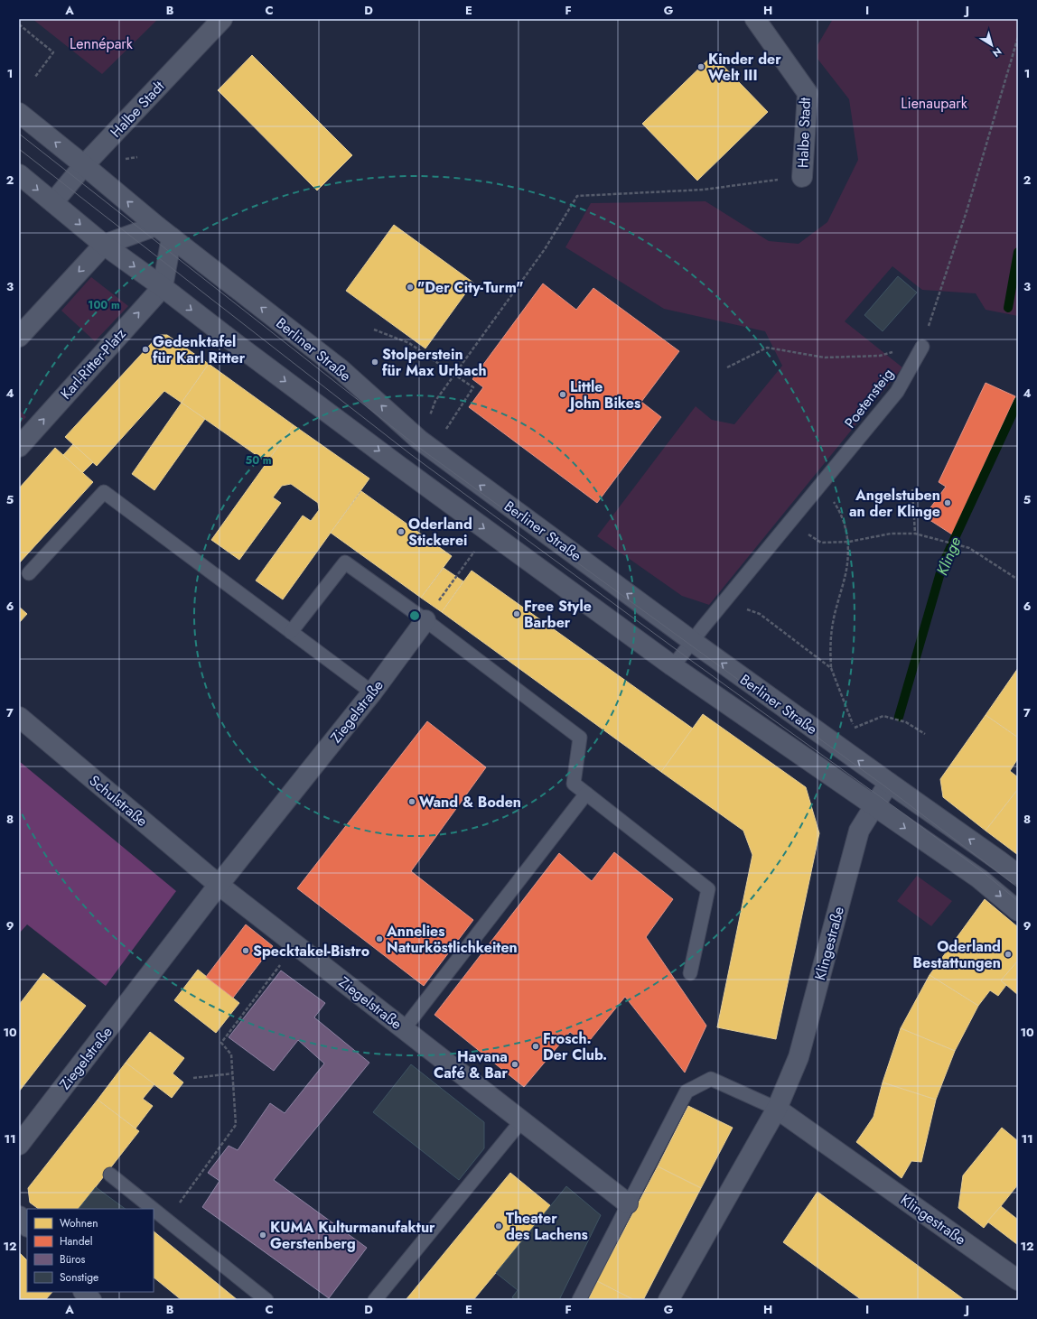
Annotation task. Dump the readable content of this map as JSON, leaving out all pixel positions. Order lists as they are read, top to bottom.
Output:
{
  "streets": {
    "street": [
      "Halbe Stadt",
      "Berliner Straße",
      "Karl-Ritter-Platz",
      "Ziegelstraße",
      "Schulstraße",
      "Klingestraße"
    ],
    "lane": ["Poetensteig"]
  },
  "crossings": [
    ["Halbe Stadt", "Berliner Straße"],
    ["Berliner Straße", "Karl-Ritter-Platz"],
    ["Berliner Straße", "Poetensteig"],
    ["Berliner Straße", "Klingestraße"],
    ["Ziegelstraße", "Schulstraße"]
  ],
  "water": ["Klinge"],
  "parks": ["Lennépark", "Lienaupark"],
  "places": [
    "Kinder der Welt III",
    "\"Der City-Turm\"",
    "Gedenktafel für Karl Ritter",
    "Stolperstein für Max Urbach",
    "Little John Bikes",
    "Angelstuben an der Klinge",
    "Oderland Stickerei",
    "Free Style Barber",
    "Wand & Boden",
    "Annelies Naturköstlichkeiten",
    "Specktakel-Bistro",
    "Oderland Bestattungen",
    "Frosch. Der Club.",
    "Havana Café & Bar",
    "Theater des Lachens",
    "KUMA Kulturmanufaktur Gerstenberg"
  ],
  "legend": [
    "Wohnen",
    "Handel",
    "Büros",
    "Sonstige"
  ],
  "north": "bottom right",
  "grid": {
    "columns": [
      "A",
      "B",
      "C",
      "D",
      "E",
      "F",
      "G",
      "H",
      "I",
      "J"
    ],
    "rows": [
      "1",
      "2",
      "3",
      "4",
      "5",
      "6",
      "7",
      "8",
      "9",
      "10",
      "11",
      "12"
    ]
  },
  "rings": ["100 m", "50 m"]
}
